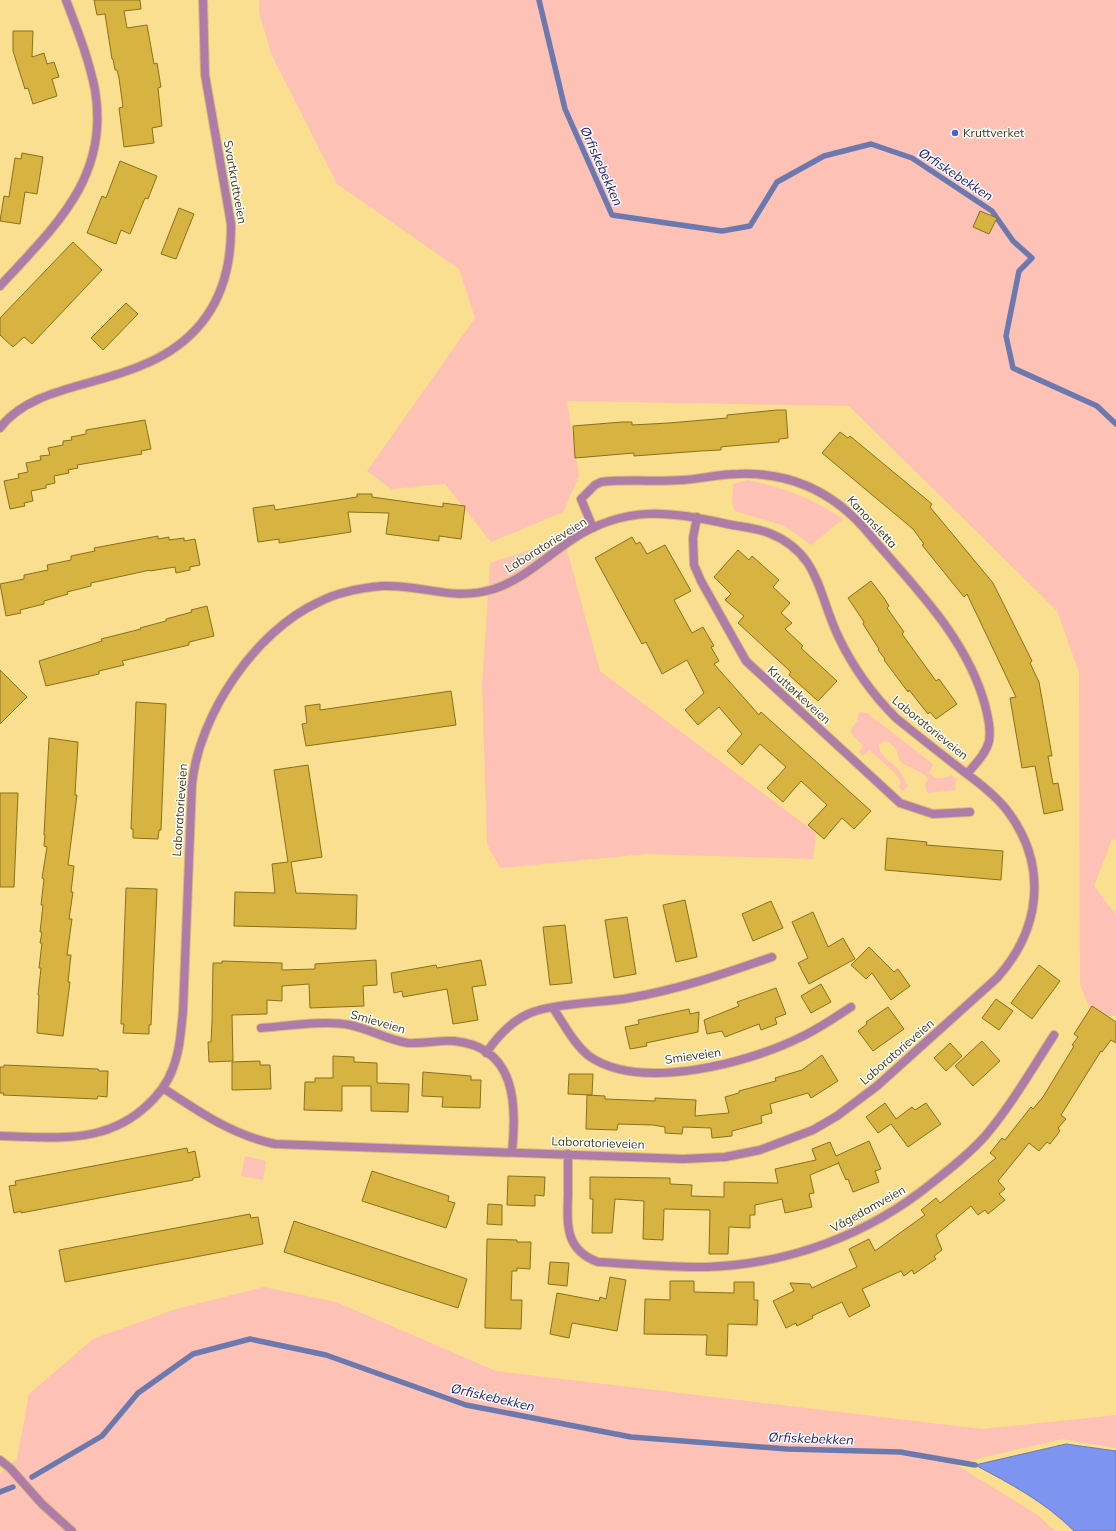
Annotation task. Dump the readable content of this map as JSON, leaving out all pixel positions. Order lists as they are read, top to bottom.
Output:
{
  "streets": {
    "street": [
      "Svartkruttveien",
      "Kanonsletta",
      "Laboratorieveien",
      "Kruttørkeveien",
      "Smieveien",
      "Vågedamveien"
    ]
  },
  "crossings": [
    ["Kanonsletta", "Laboratorieveien"],
    ["Laboratorieveien", "Kruttørkeveien"],
    ["Laboratorieveien", "Smieveien"],
    ["Laboratorieveien", "Vågedamveien"]
  ],
  "water": ["Ørfiskebekken"],
  "places": ["Kruttverket"]
}
